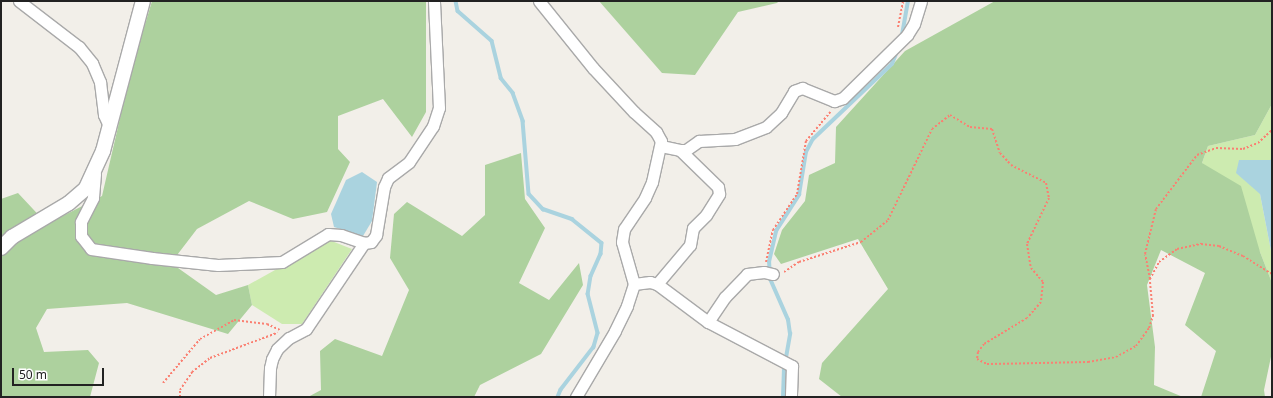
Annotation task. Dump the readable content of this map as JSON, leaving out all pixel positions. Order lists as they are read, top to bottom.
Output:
{
  "scale_bar": "50 m"
}
